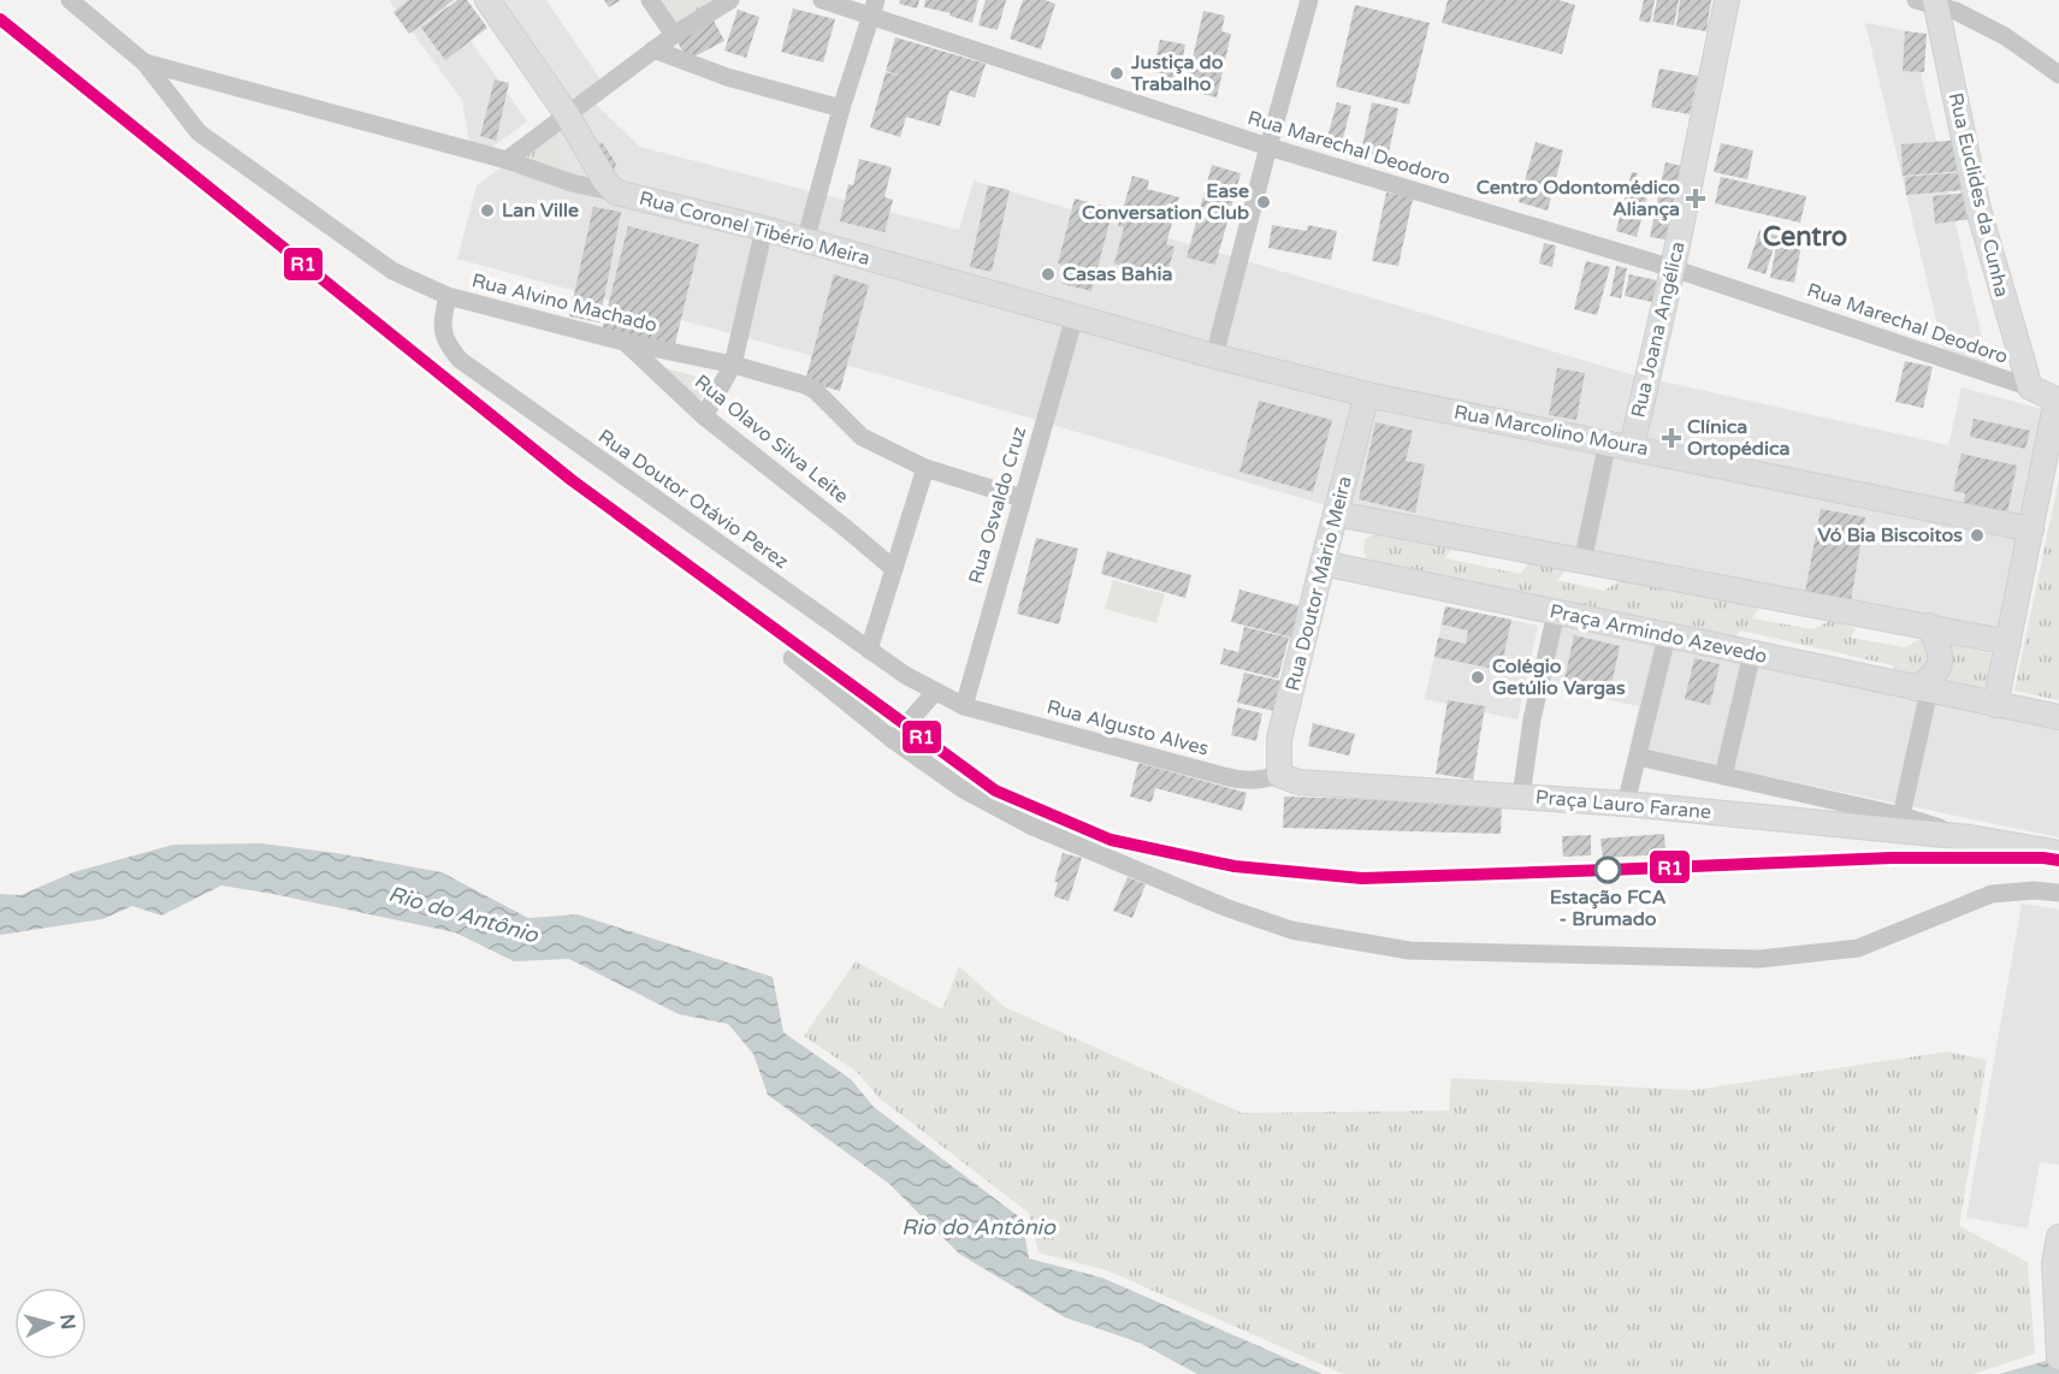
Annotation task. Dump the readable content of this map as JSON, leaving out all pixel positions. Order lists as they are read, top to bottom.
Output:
{
  "streets": {
    "main road": [
      "Rua Euclides da Cunha",
      "Rua Coronel Tibério Meira",
      "Rua Joana Angélica",
      "Rua Marcolino Moura",
      "Rua Doutor Mário Meira",
      "Praça Armindo Azevedo",
      "Praça Lauro Farane"
    ],
    "street": [
      "Rua Marechal Deodoro",
      "Rua Alvino Machado",
      "Rua Olavo Silva Leite",
      "Rua Doutor Otávio Perez",
      "Rua Osvaldo Cruz",
      "Rua Algusto Alves"
    ]
  },
  "crossings": [
    ["Rua Marechal Deodoro", "Rua Euclides da Cunha"],
    ["Rua Marechal Deodoro", "Rua Joana Angélica"],
    ["Rua Coronel Tibério Meira", "Rua Alvino Machado"],
    ["Rua Coronel Tibério Meira", "Rua Marcolino Moura"],
    ["Rua Coronel Tibério Meira", "Rua Osvaldo Cruz"],
    ["Rua Coronel Tibério Meira", "Rua Doutor Mário Meira"],
    ["Rua Alvino Machado", "Rua Olavo Silva Leite"],
    ["Rua Alvino Machado", "Rua Doutor Otávio Perez"],
    ["Rua Alvino Machado", "Rua Osvaldo Cruz"],
    ["Rua Joana Angélica", "Rua Marcolino Moura"],
    ["Rua Marcolino Moura", "Rua Doutor Mário Meira"],
    ["Rua Doutor Otávio Perez", "Rua Osvaldo Cruz"],
    ["Rua Doutor Otávio Perez", "Rua Algusto Alves"],
    ["Rua Osvaldo Cruz", "Rua Algusto Alves"],
    ["Rua Doutor Mário Meira", "Praça Armindo Azevedo"],
    ["Rua Doutor Mário Meira", "Rua Algusto Alves"],
    ["Rua Doutor Mário Meira", "Praça Lauro Farane"],
    ["Rua Algusto Alves", "Praça Lauro Farane"]
  ],
  "districts": ["Centro"],
  "water": ["Rio do Antônio"],
  "places": {
    "other": [
      "Justiça do Trabalho",
      "Ease Conversation Club",
      "Lan Ville",
      "Casas Bahia",
      "Vó Bia Biscoitos",
      "Colégio Getúlio Vargas",
      "Estação FCA - Brumado"
    ],
    "health": ["Centro Odontomédico Aliança", "Clínica Ortopédica"]
  },
  "lines": ["transit line R1"],
  "north": "right"
}
